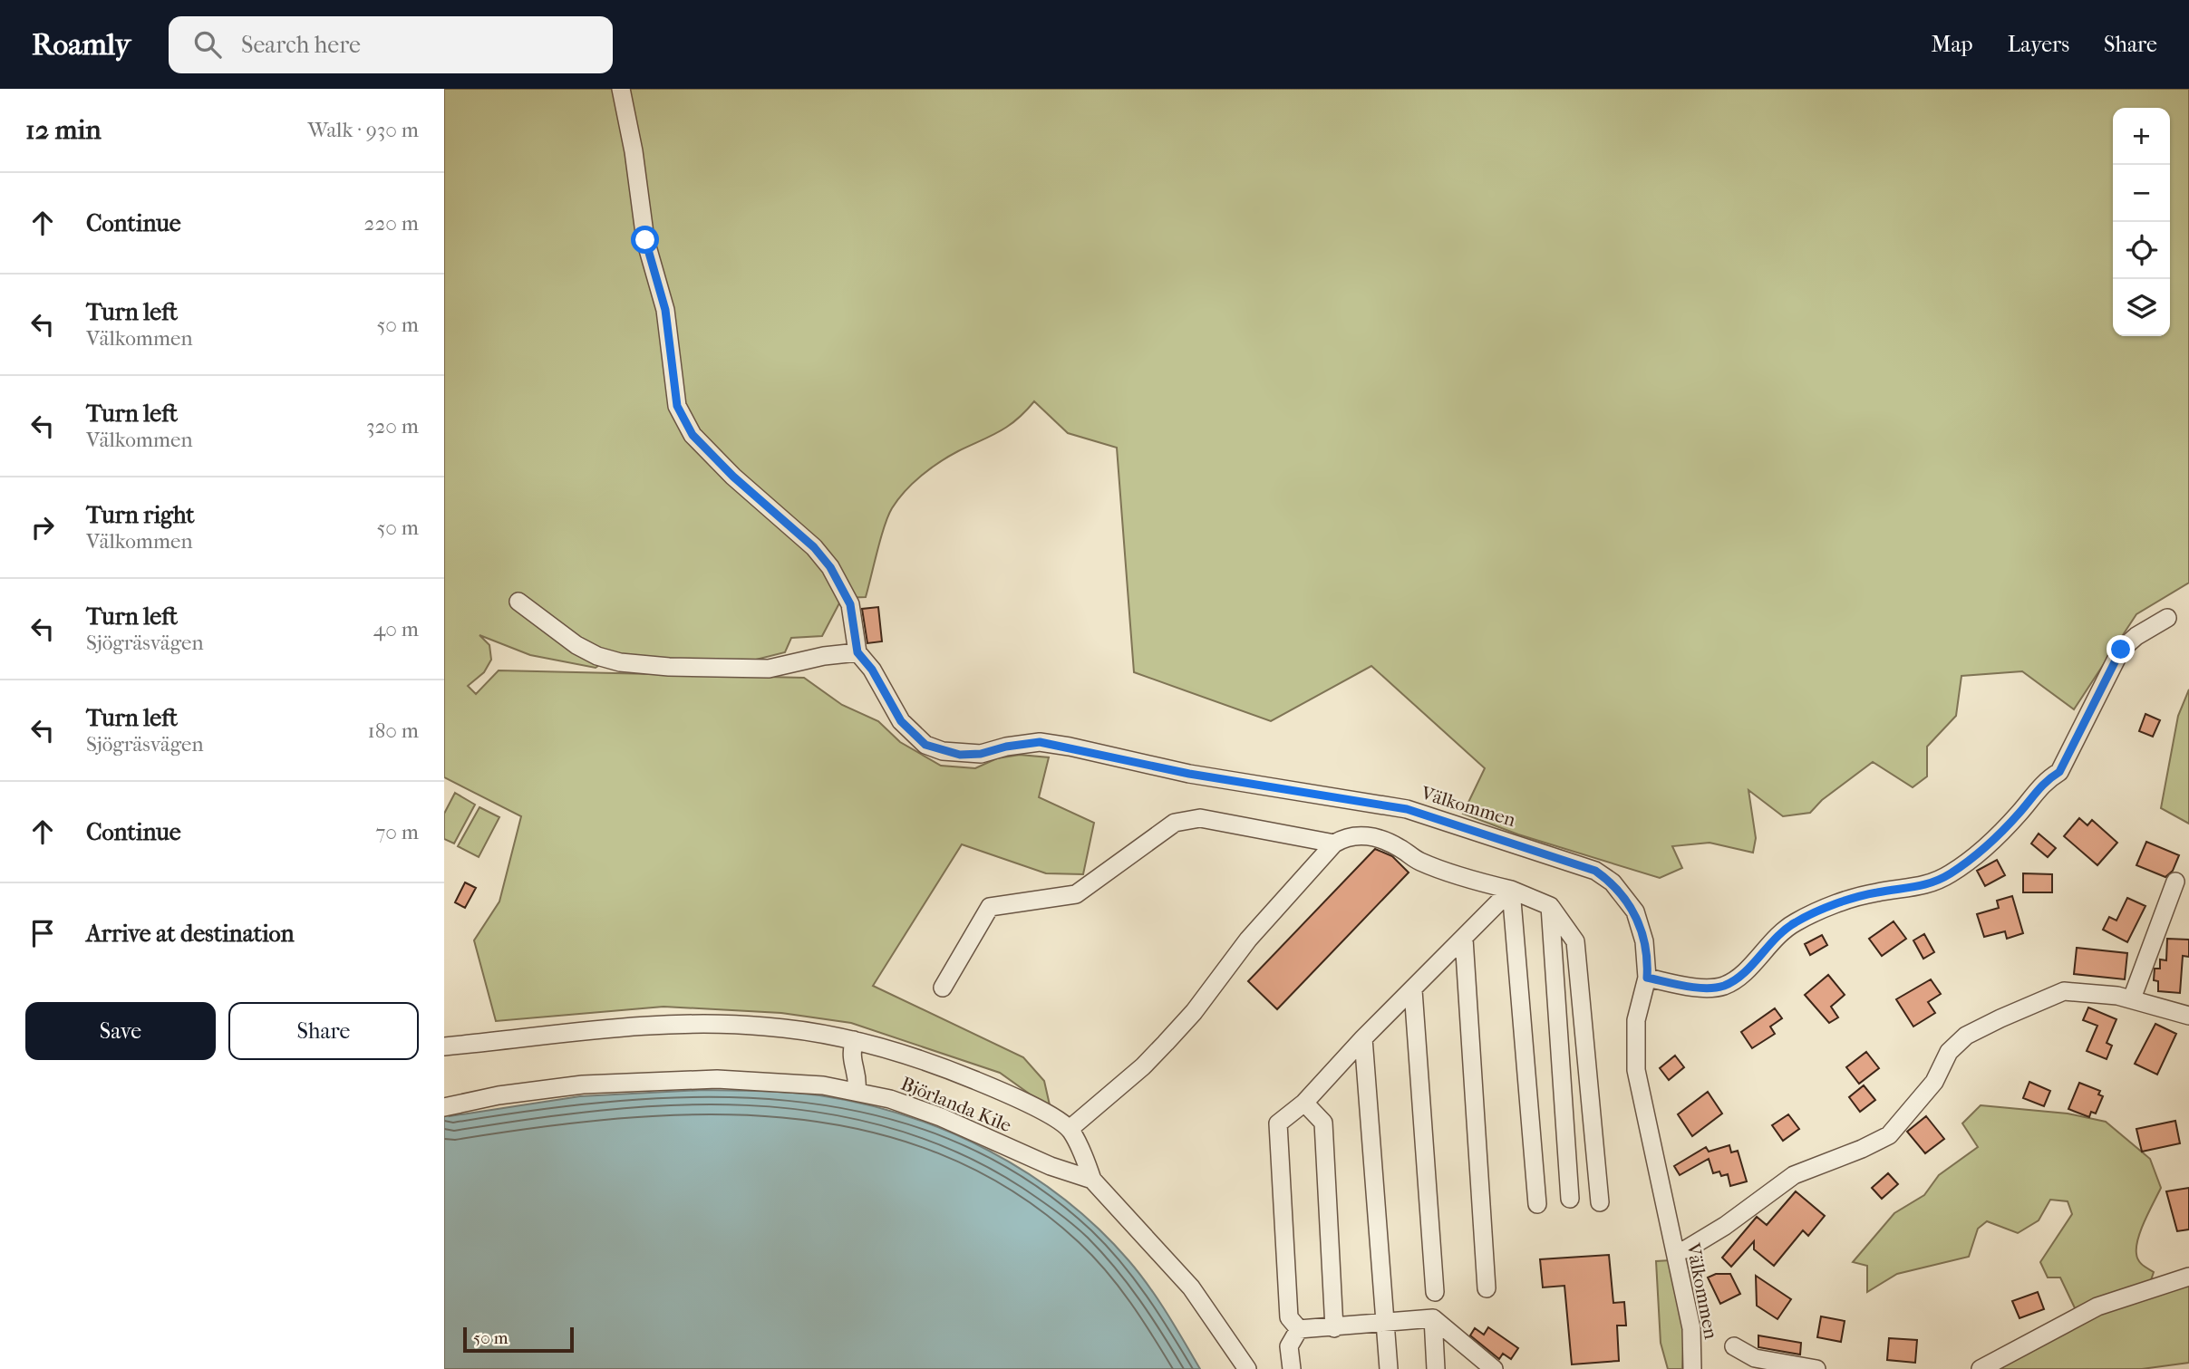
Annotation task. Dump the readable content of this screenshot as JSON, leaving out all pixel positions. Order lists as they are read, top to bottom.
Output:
{
  "streets": {
    "street": ["Välkommen", "Björlanda Kile"]
  },
  "scale_bar": "50 m",
  "page": {
    "header": "Roamly",
    "search": "Search here",
    "nav": ["Map", "Layers", "Share"],
    "heading": ["12 min", "Walk · 930 m"],
    "map_buttons": ["+", "−"],
    "list": [
      ["Continue", "220 m"],
      ["Turn left", "Välkommen", "50 m"],
      ["Turn left", "Välkommen", "320 m"],
      ["Turn right", "Välkommen", "50 m"],
      ["Turn left", "Sjögräsvägen", "40 m"],
      ["Turn left", "Sjögräsvägen", "180 m"],
      ["Continue", "70 m"],
      "Arrive at destination"
    ],
    "buttons": ["Save", "Share"],
    "scale": "50 m"
  }
}
